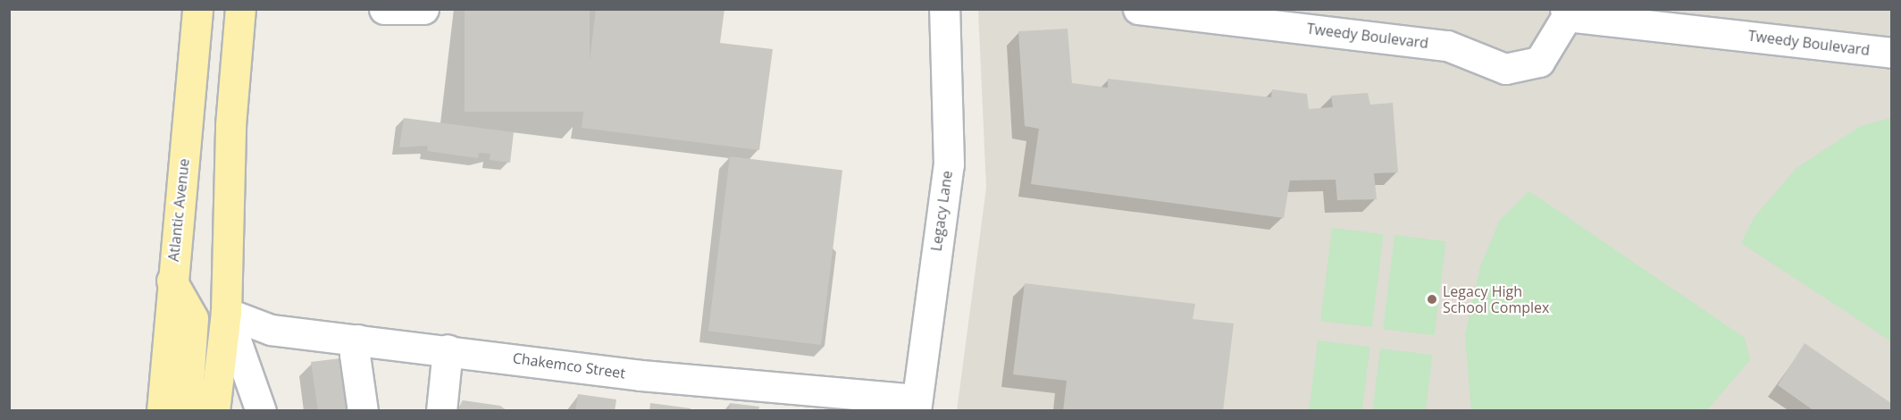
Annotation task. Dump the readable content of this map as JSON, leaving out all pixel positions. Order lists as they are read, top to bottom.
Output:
{
  "streets": {
    "main road": ["Atlantic Avenue"],
    "street": ["Tweedy Boulevard", "Legacy Lane", "Chakemco Street"]
  },
  "crossings": [
    ["Legacy Lane", "Chakemco Street"]
  ],
  "places": ["Legacy High School Complex"]
}
